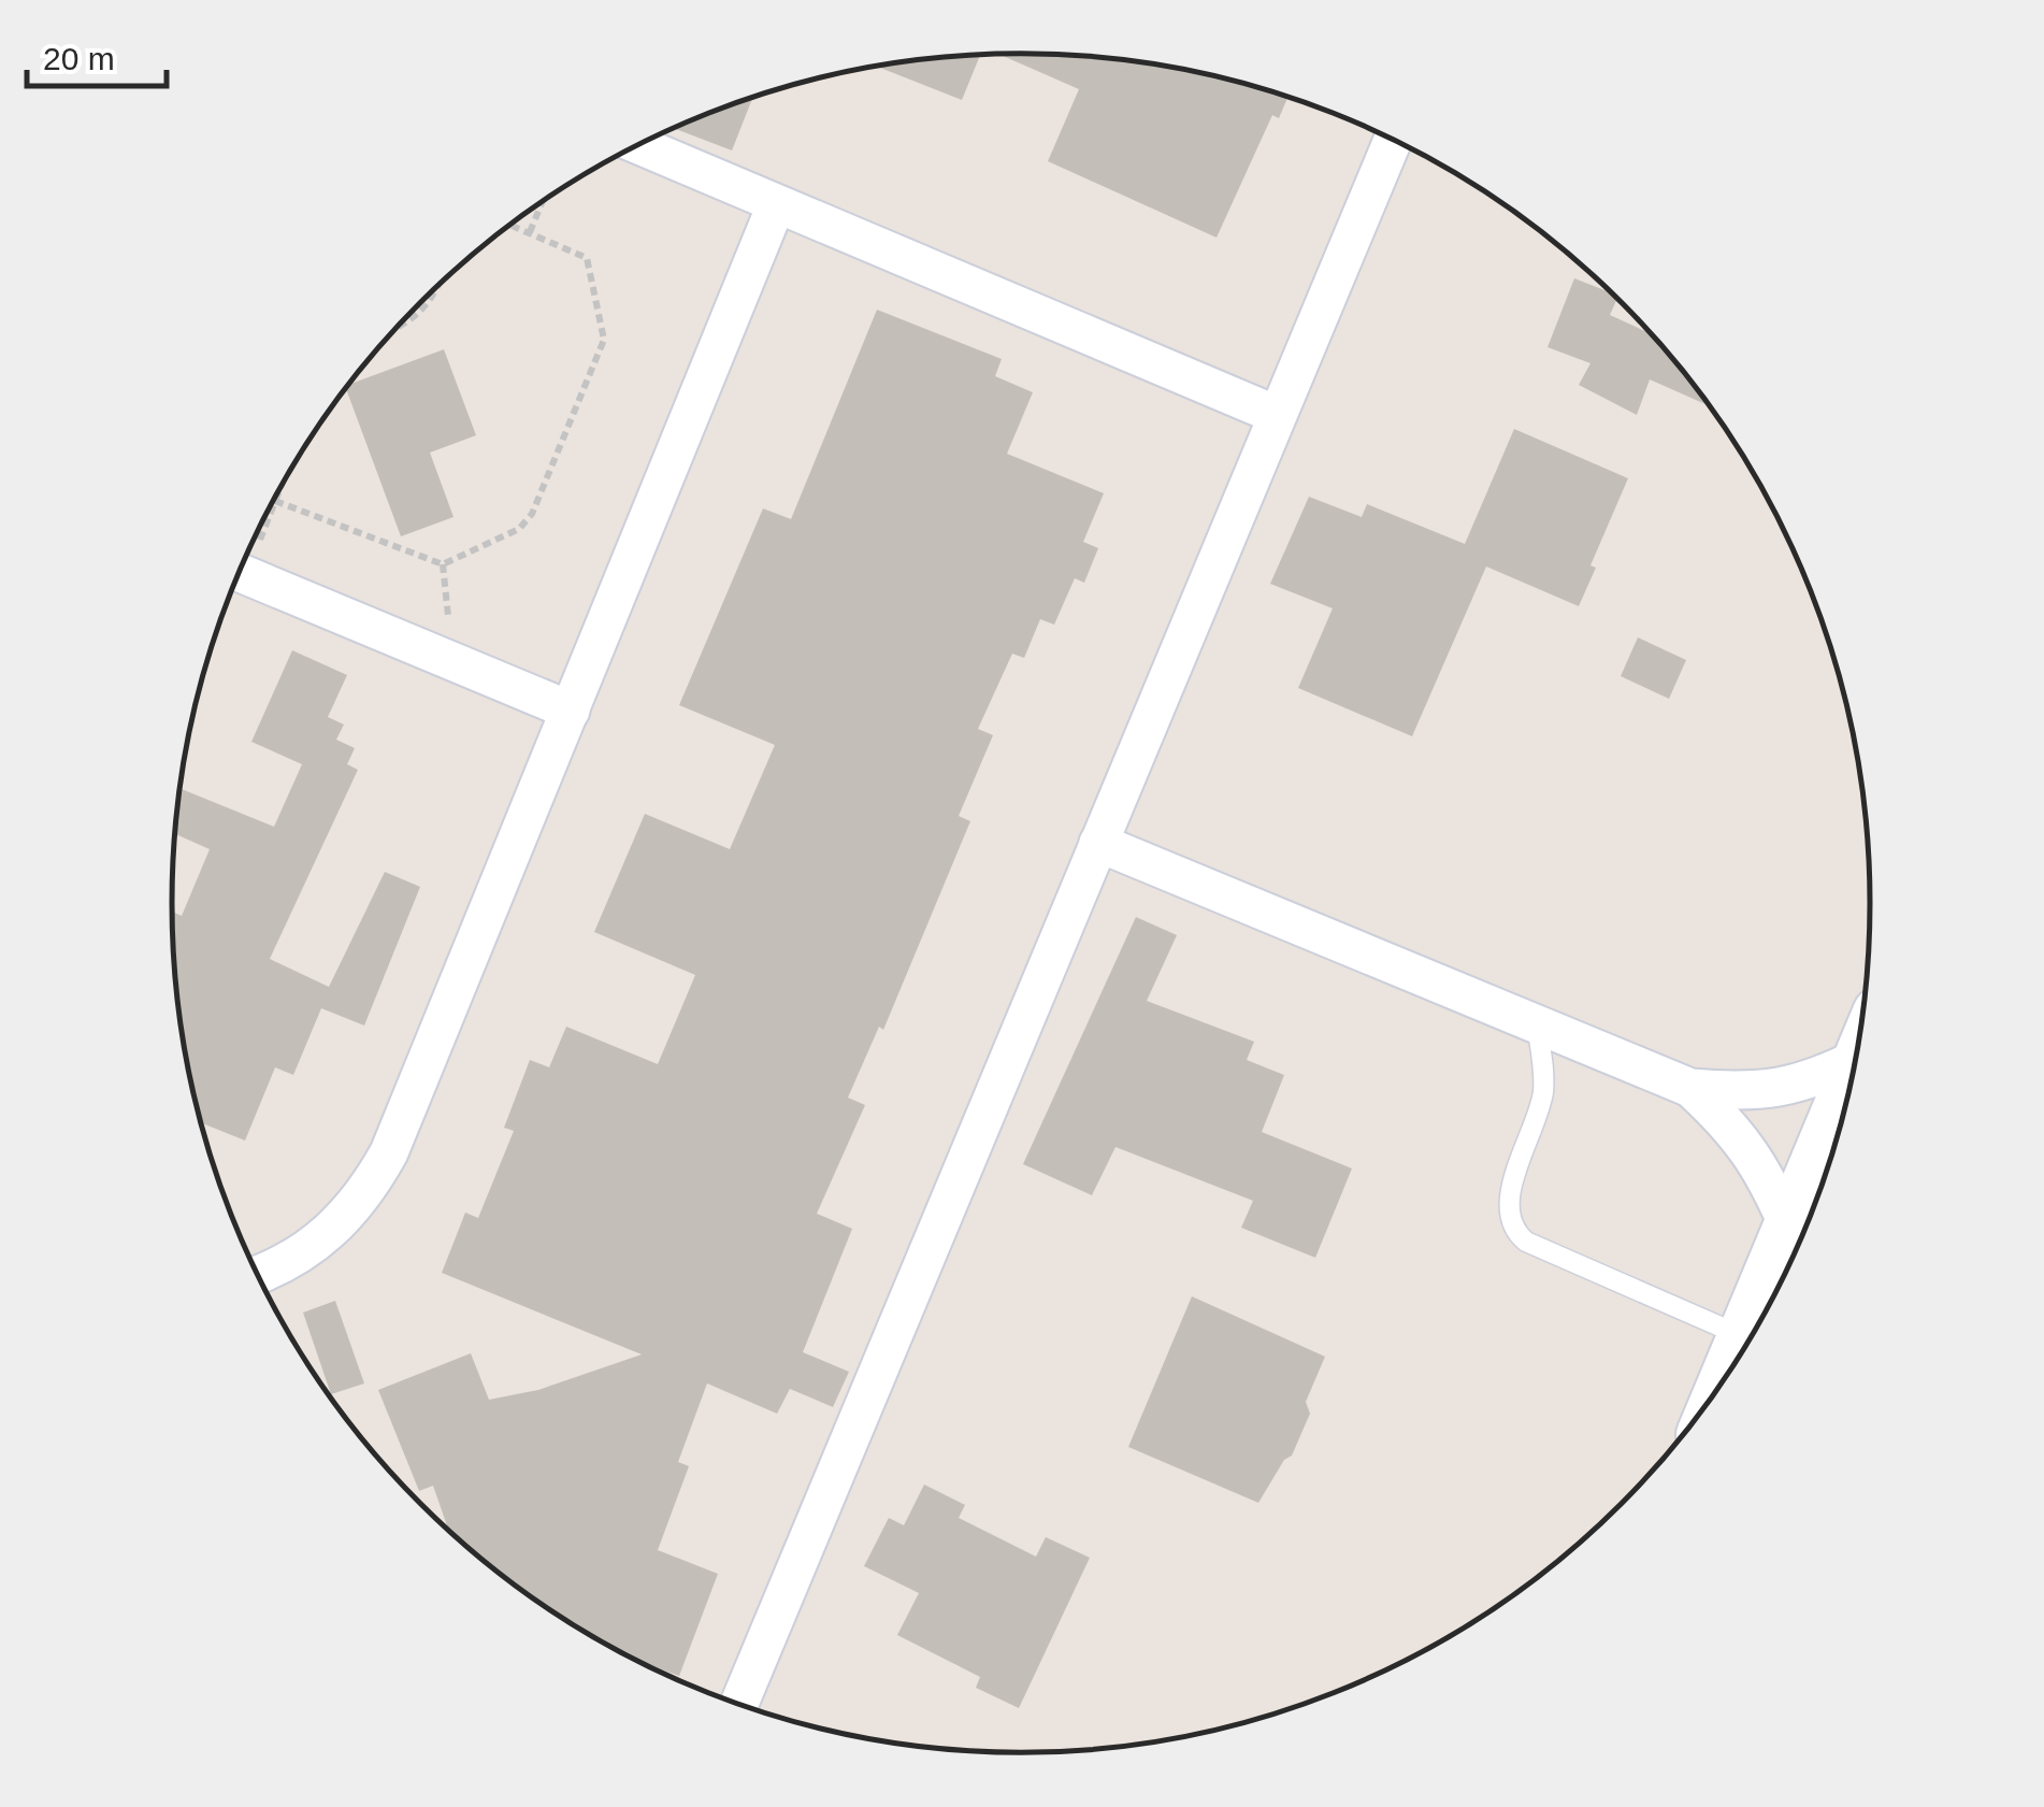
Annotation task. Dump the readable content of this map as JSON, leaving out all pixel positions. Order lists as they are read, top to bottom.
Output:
{
  "scale_bar": "20 m"
}
